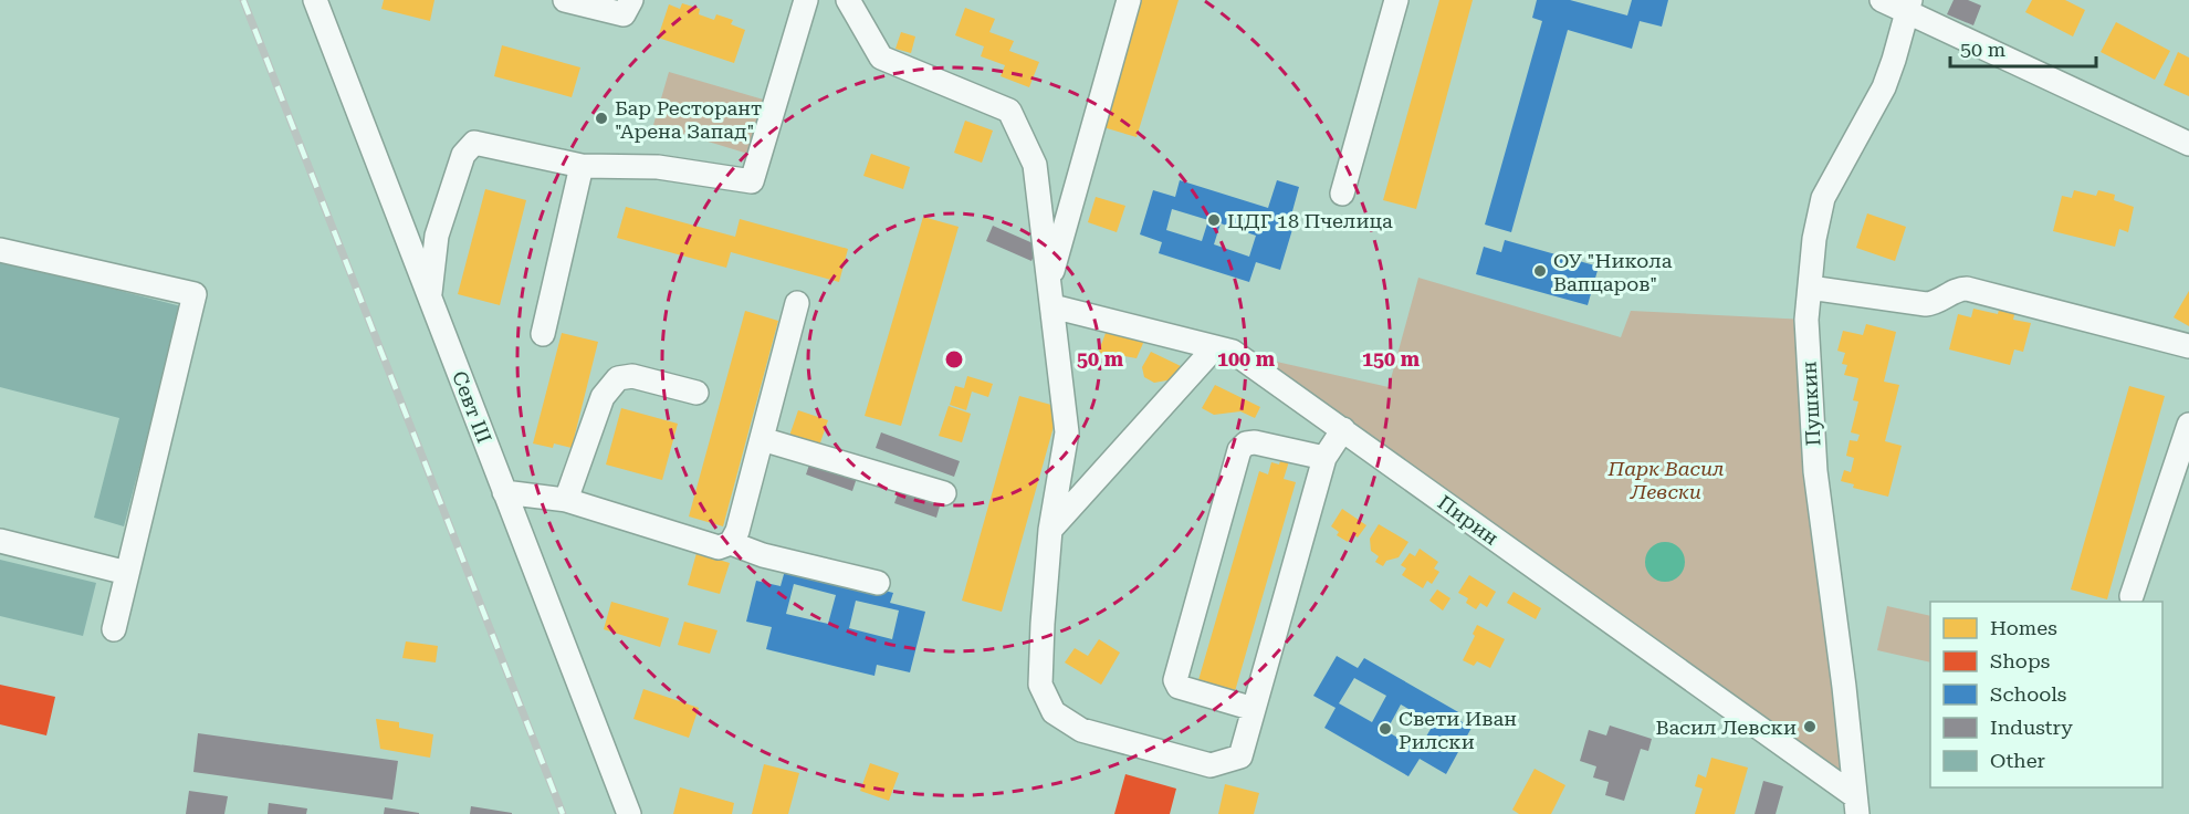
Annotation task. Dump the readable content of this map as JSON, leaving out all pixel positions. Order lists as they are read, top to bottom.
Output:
{
  "streets": {
    "street": ["Пушкин", "Севт III", "Пирин"]
  },
  "crossings": [
    ["Пушкин", "Пирин"]
  ],
  "parks": ["Парк Васил Левски"],
  "places": [
    "Бар Ресторант \"Арена Запад\"",
    "ЦДГ 18 Пчелица",
    "ОУ \"Никола Вапцаров\"",
    "Васил Левски",
    "Свети Иван Рилски"
  ],
  "legend": [
    "Homes",
    "Shops",
    "Schools",
    "Industry",
    "Other"
  ],
  "scale_bar": "50 m",
  "rings": ["50 m", "100 m", "150 m"]
}
